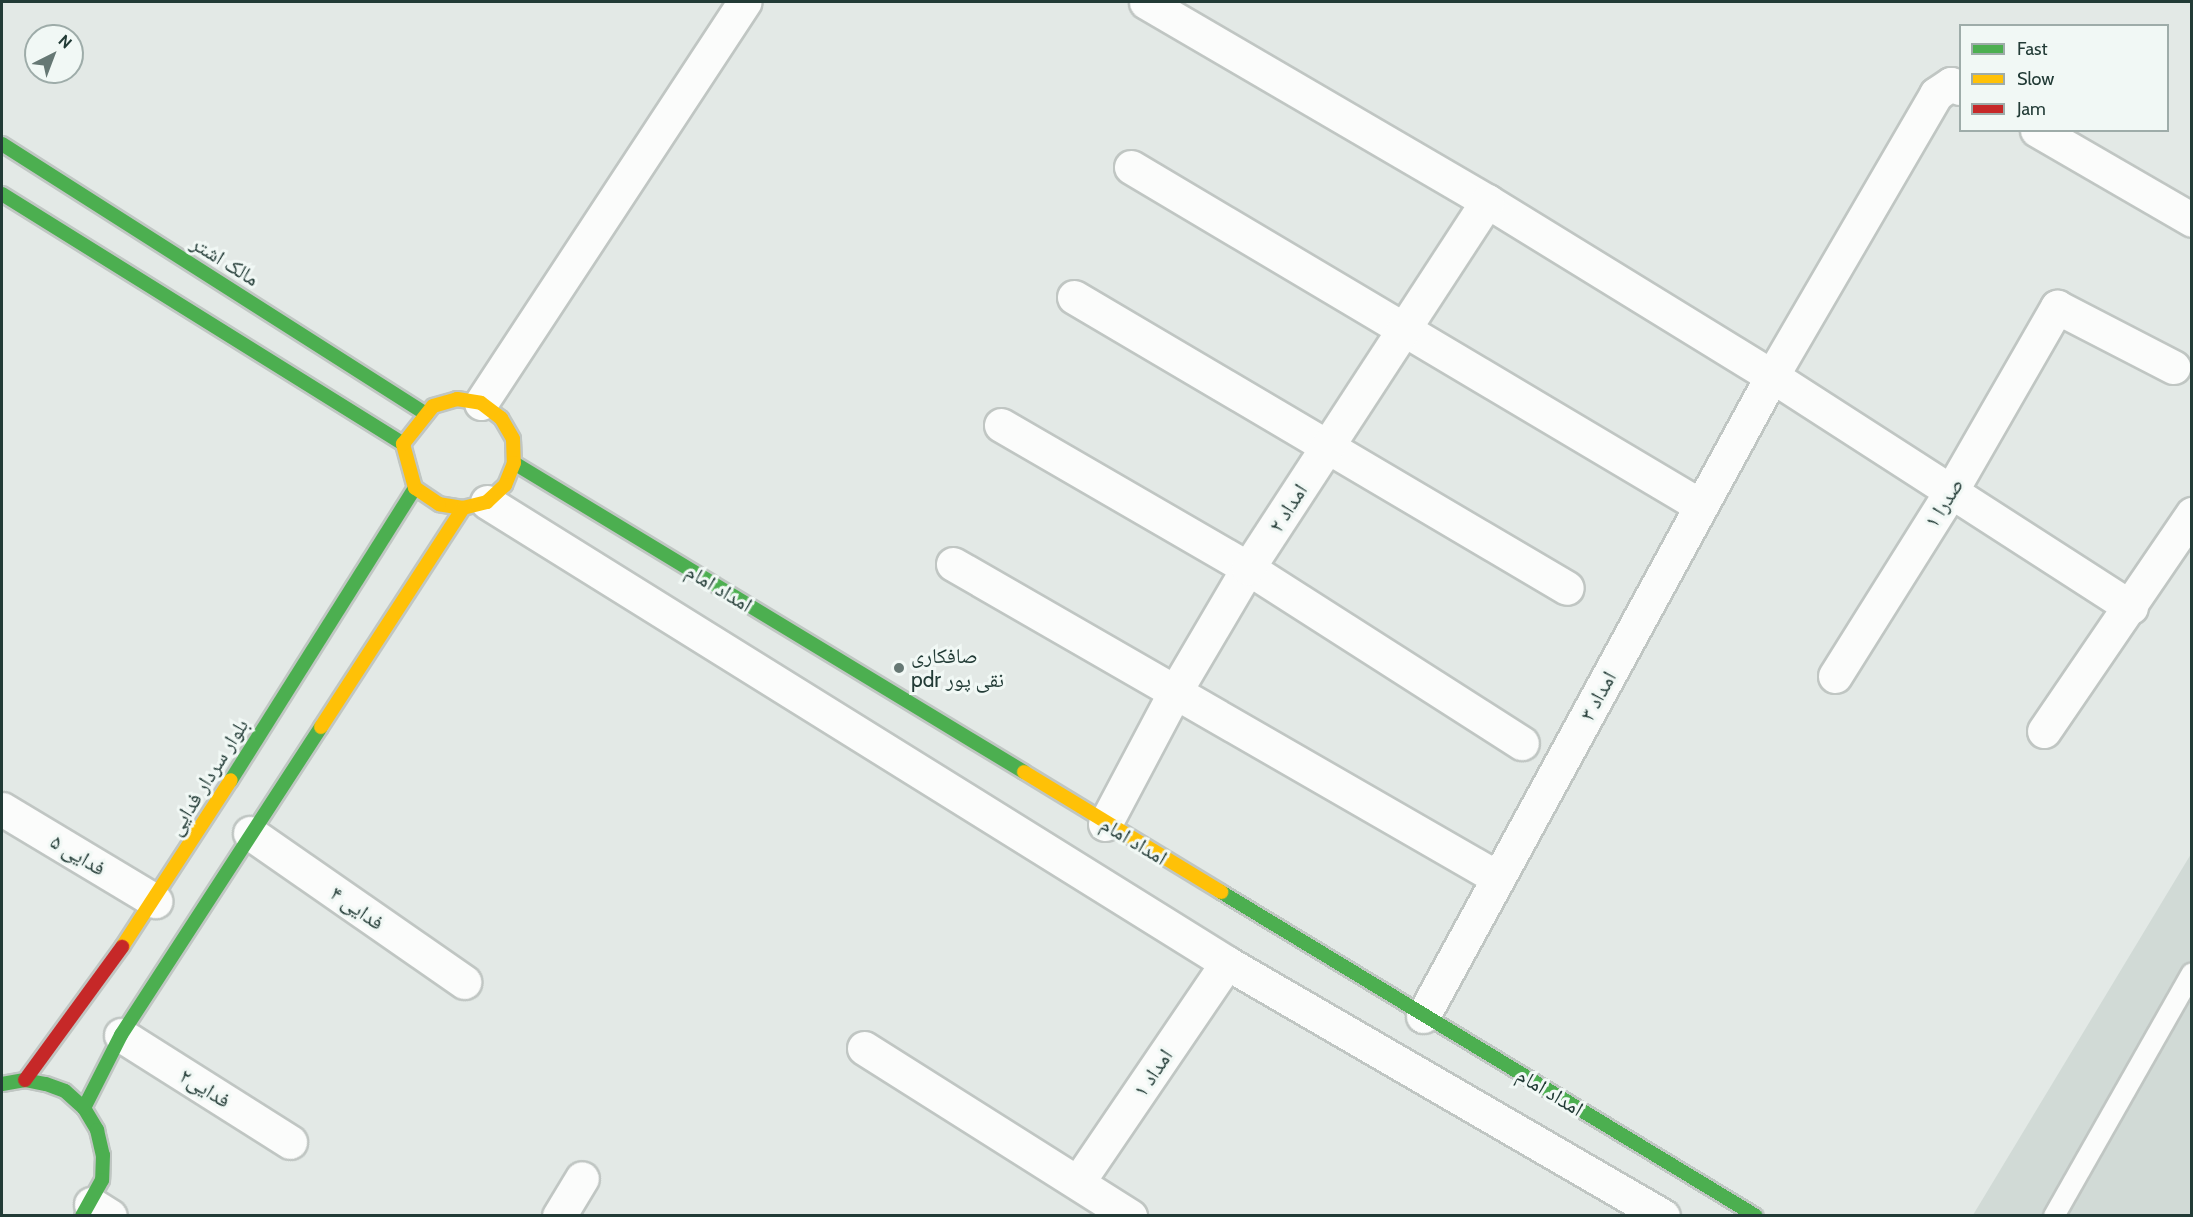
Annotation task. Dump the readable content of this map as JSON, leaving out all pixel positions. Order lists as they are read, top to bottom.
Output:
{
  "streets": {
    "main road": ["مالک اشتر", "امداد امام", "بلوار سردار فدایی"],
    "street": [
      "صدرا ۱",
      "امداد ۲",
      "امداد ۳",
      "فدایی ۵",
      "فدایی ۴",
      "امداد ۱",
      "فدایی۲"
    ]
  },
  "crossings": [
    ["مالک اشتر", "امداد امام"],
    ["مالک اشتر", "بلوار سردار فدایی"],
    ["امداد ۲", "امداد امام"],
    ["امداد امام", "امداد ۳"],
    ["امداد امام", "بلوار سردار فدایی"],
    ["بلوار سردار فدایی", "فدایی ۵"]
  ],
  "places": ["صافکاری pdr نقی پور"],
  "legend": ["Fast", "Slow", "Jam"],
  "north": "top right"
}
